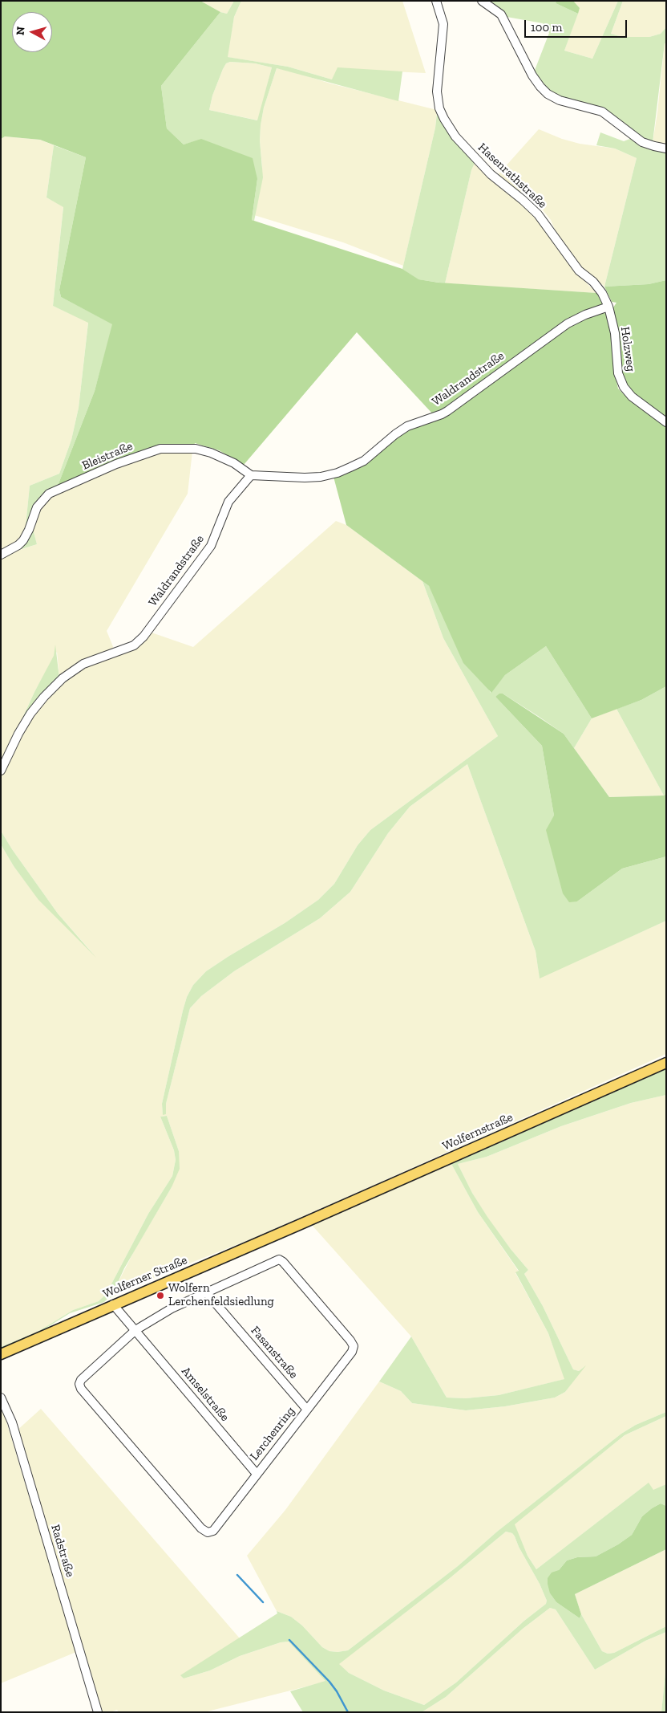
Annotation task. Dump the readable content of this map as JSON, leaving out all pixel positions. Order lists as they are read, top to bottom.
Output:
{
  "streets": {
    "main road": ["Wolfernstraße", "Wolferner Straße"],
    "street": [
      "Hasenrathstraße",
      "Holzweg",
      "Waldrandstraße",
      "Bleistraße",
      "Fasanstraße",
      "Amselstraße",
      "Lerchenring",
      "Radstraße"
    ]
  },
  "crossings": [
    ["Hasenrathstraße", "Holzweg"],
    ["Hasenrathstraße", "Waldrandstraße"],
    ["Holzweg", "Waldrandstraße"],
    ["Waldrandstraße", "Bleistraße"],
    ["Wolfernstraße", "Wolferner Straße"],
    ["Fasanstraße", "Lerchenring"],
    ["Amselstraße", "Lerchenring"]
  ],
  "places": ["Wolfern Lerchenfeldsiedlung"],
  "scale_bar": "100 m",
  "north": "left"
}
